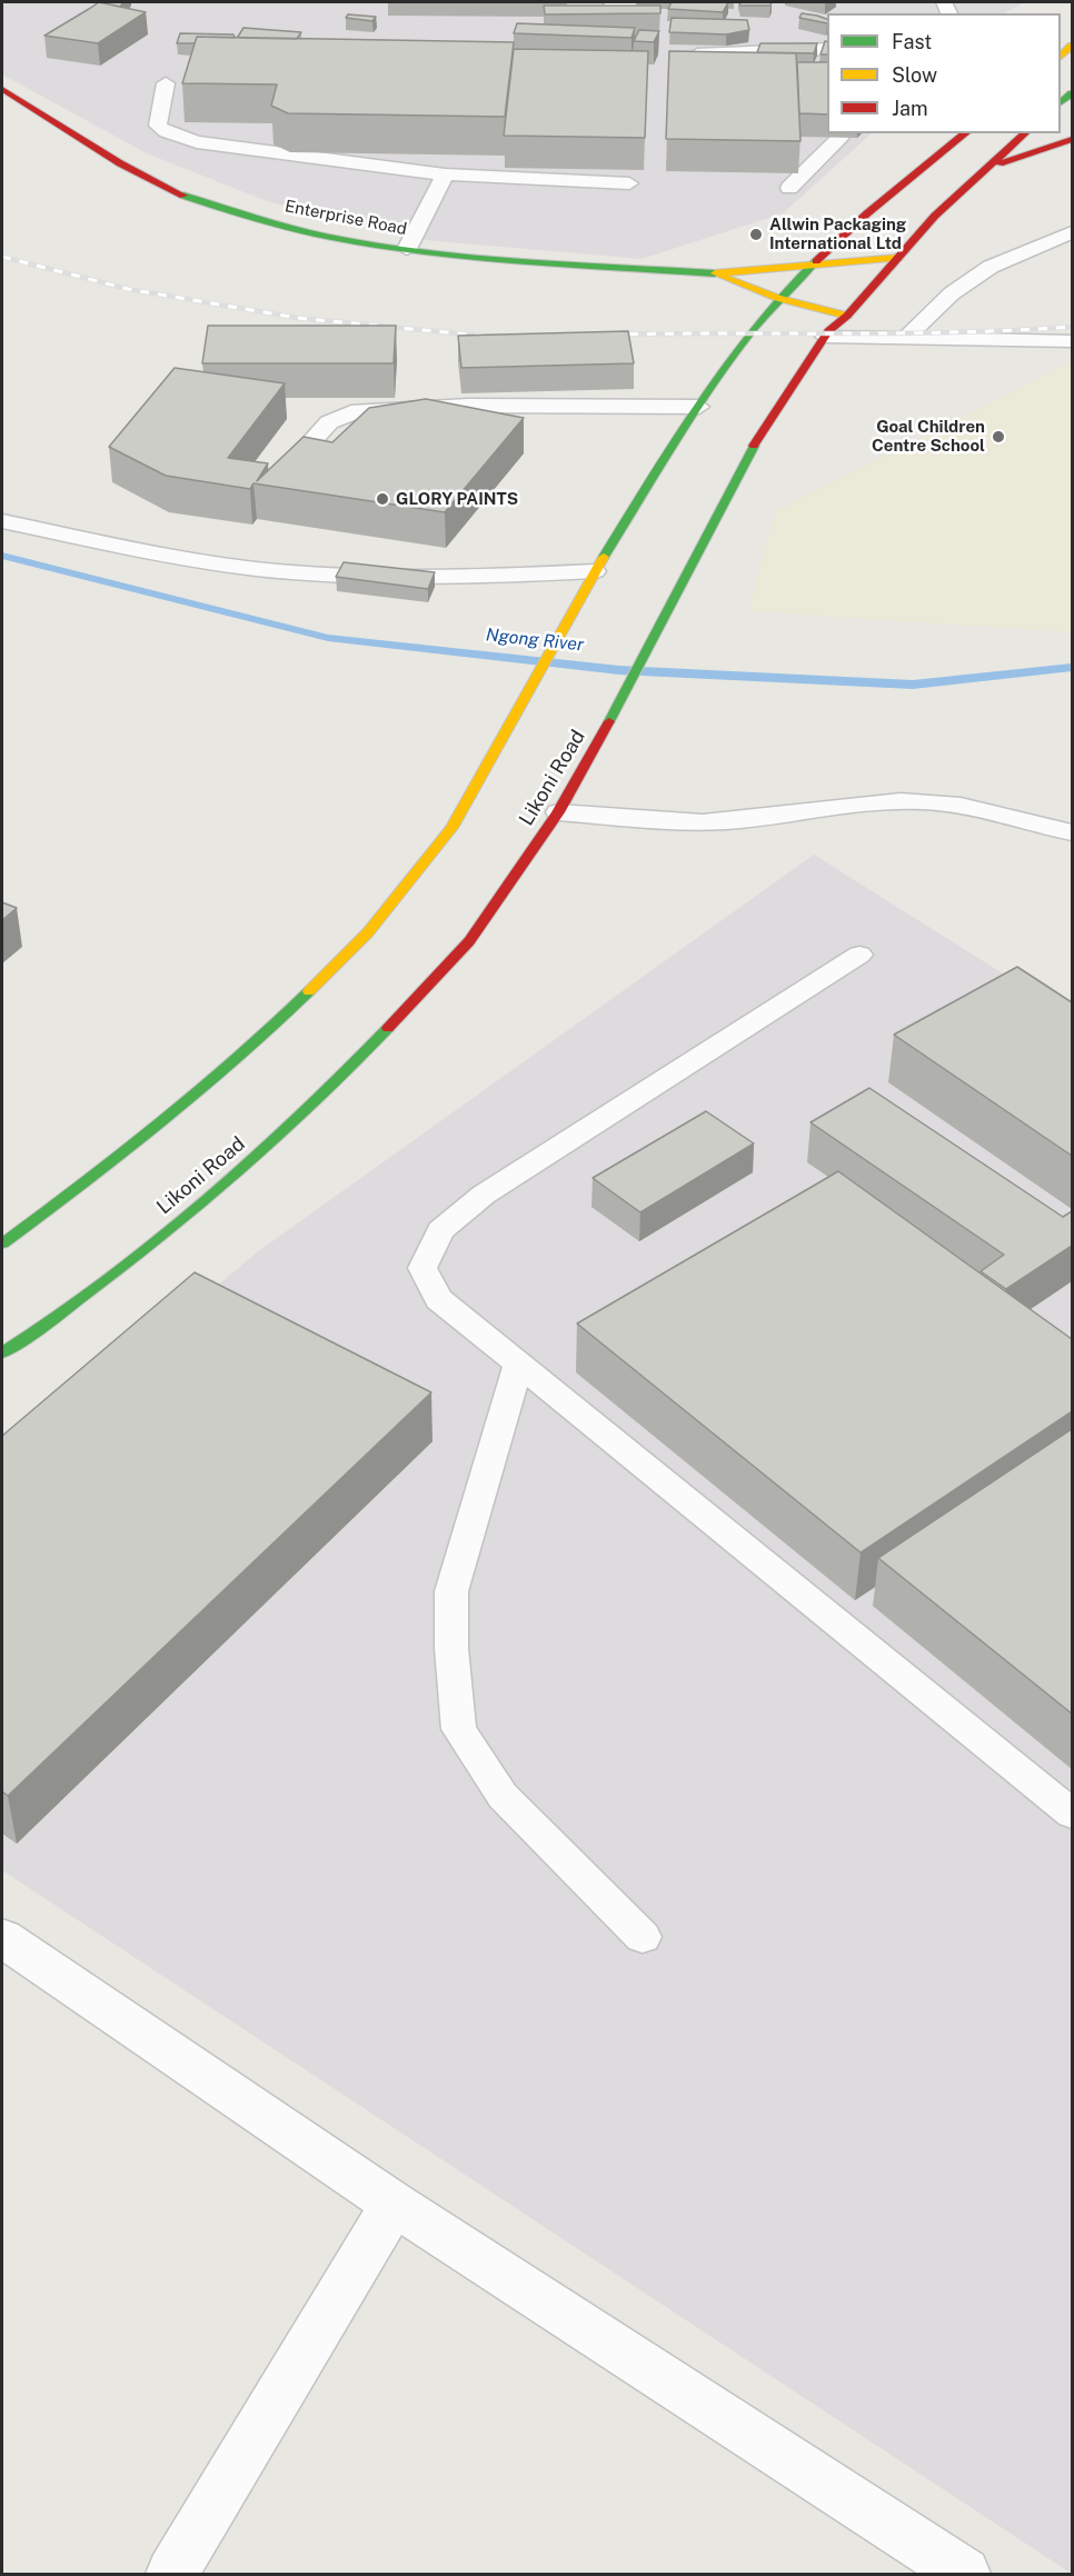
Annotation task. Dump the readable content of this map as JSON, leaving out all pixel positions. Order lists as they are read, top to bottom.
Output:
{
  "streets": {
    "main road": ["Enterprise Road", "Likoni Road"]
  },
  "water": ["Ngong River"],
  "places": ["Allwin Packaging International Ltd", "Goal Children Centre School", "GLORY PAINTS"],
  "legend": ["Fast", "Slow", "Jam"]
}
